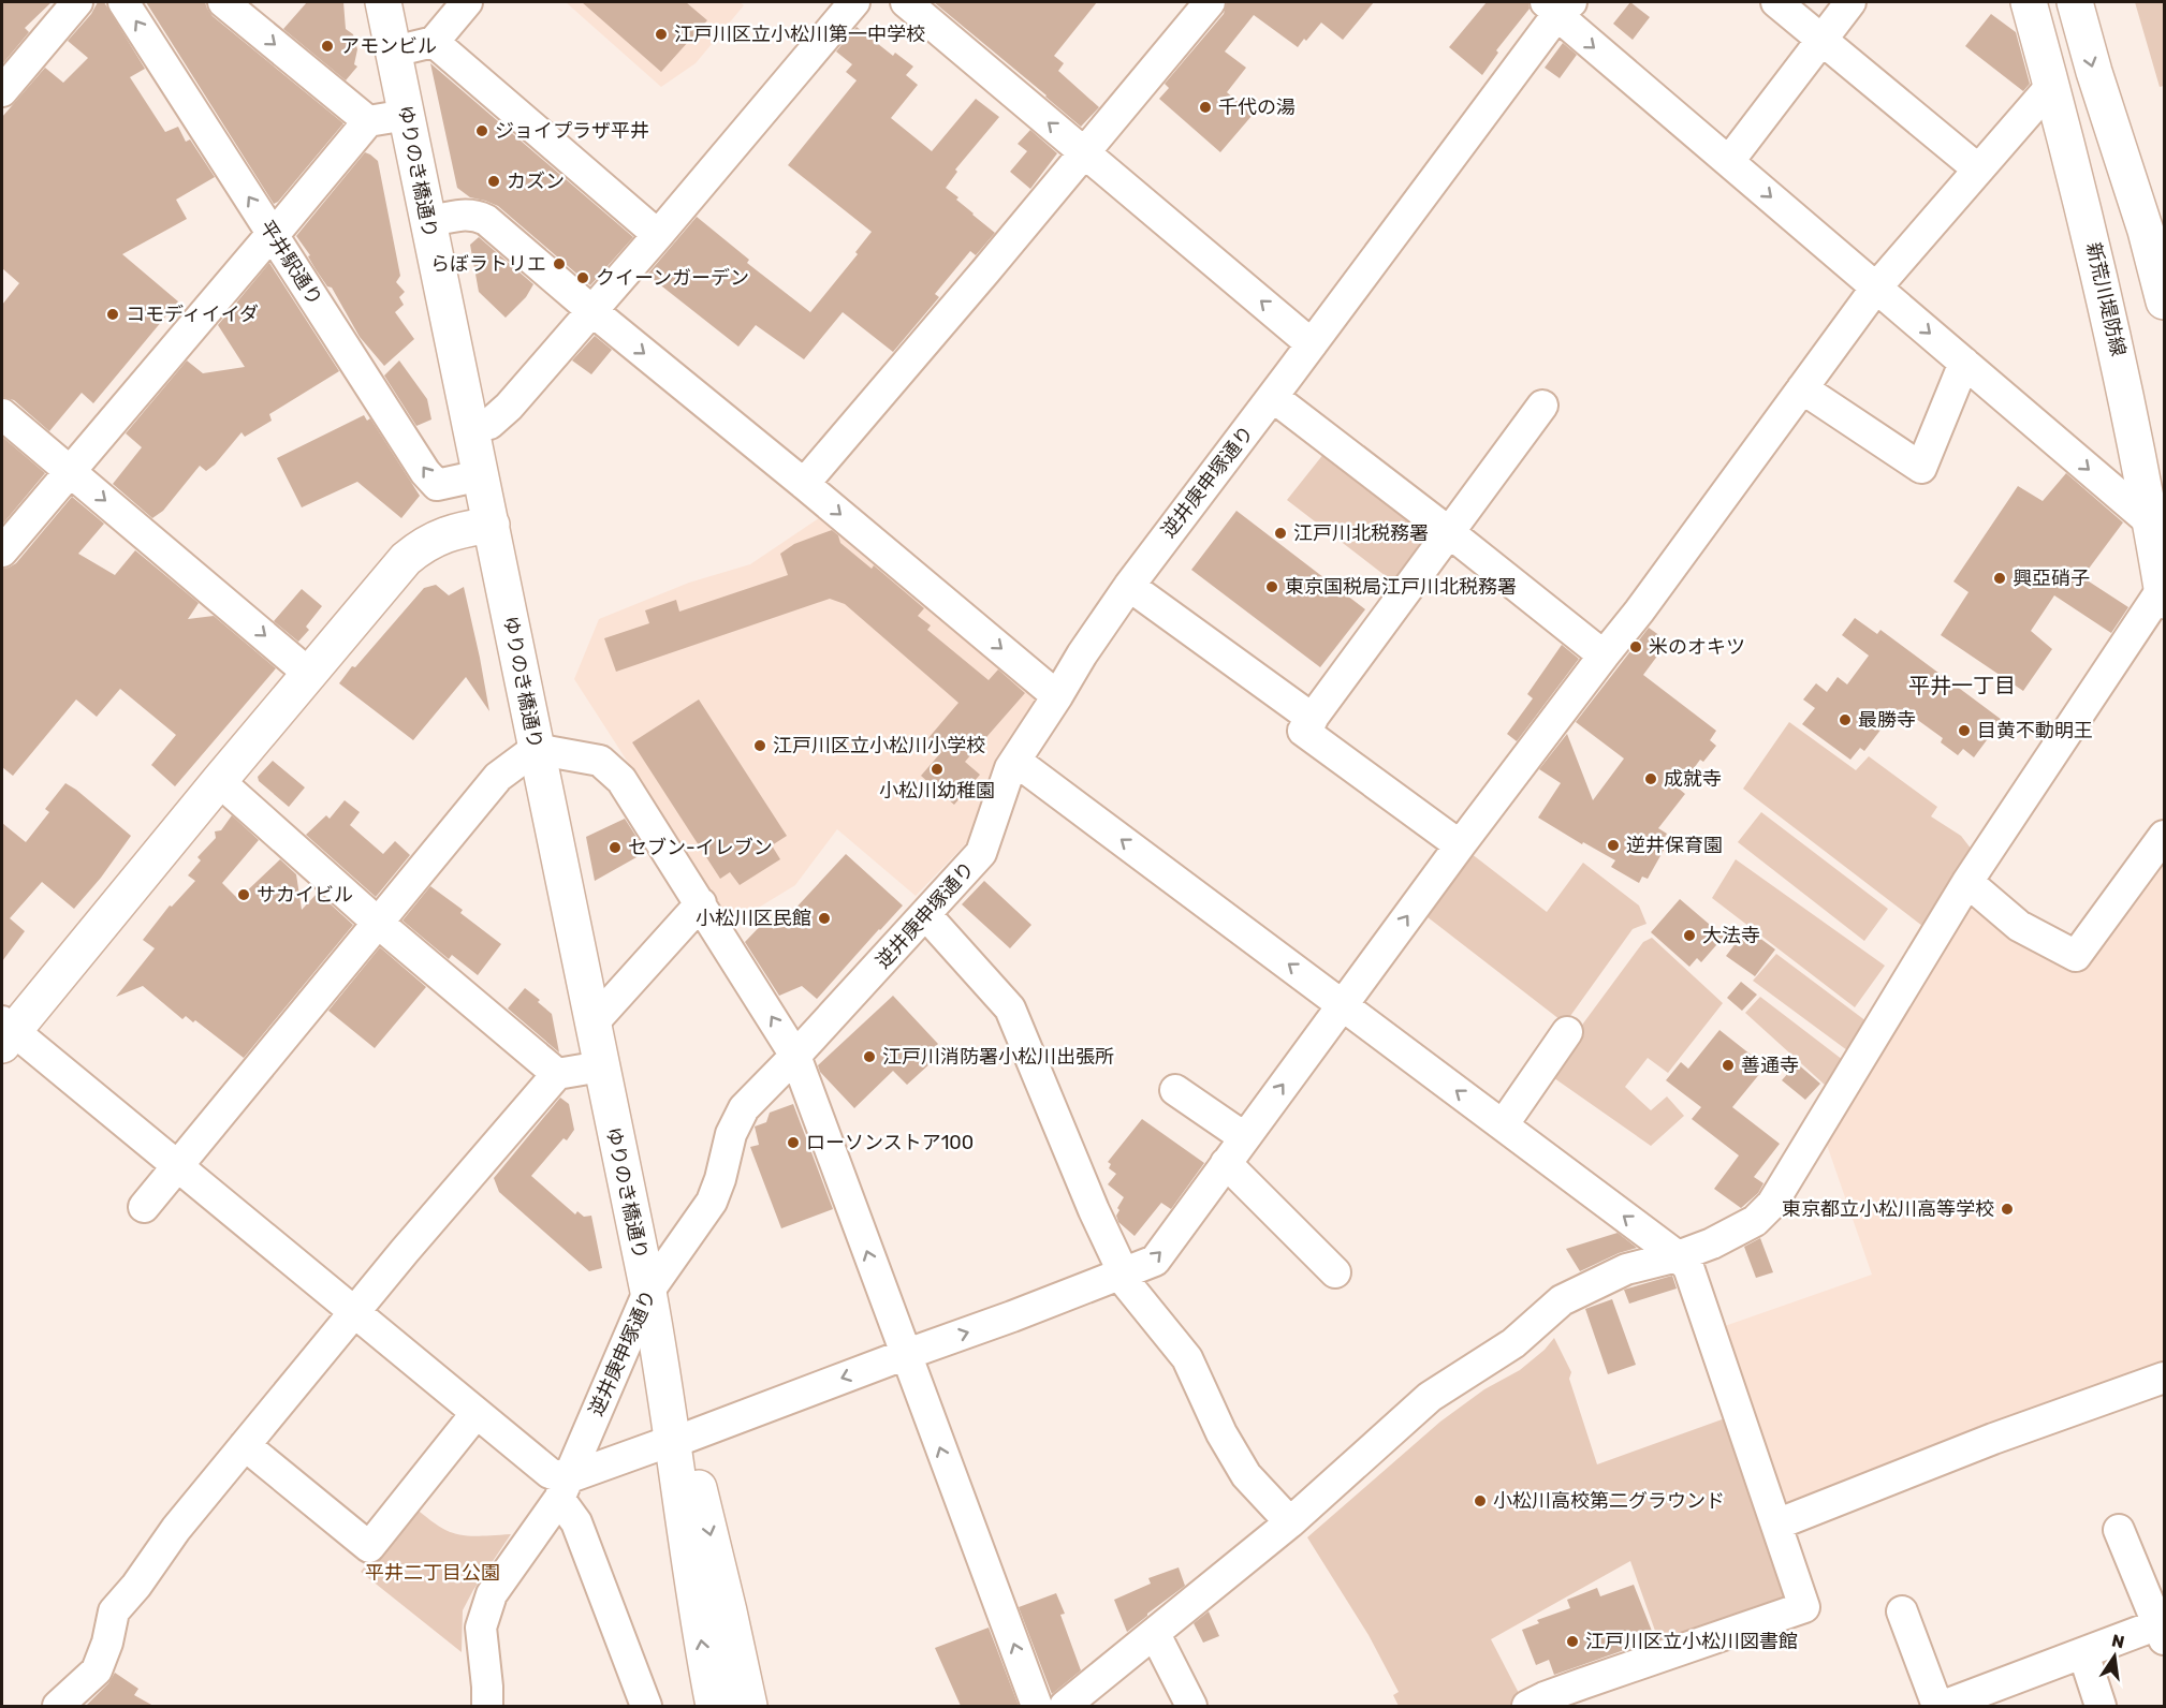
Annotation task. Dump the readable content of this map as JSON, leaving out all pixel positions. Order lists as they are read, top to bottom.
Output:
{
  "streets": {
    "main road": ["ゆりのき橋通り", "新荒川堤防線"],
    "street": ["平井駅通り", "逆井庚申塚通り"]
  },
  "crossings": [
    ["ゆりのき橋通り", "平井駅通り"],
    ["ゆりのき橋通り", "逆井庚申塚通り"]
  ],
  "districts": ["平井一丁目"],
  "parks": ["平井二丁目公園"],
  "places": [
    "江戸川区立小松川第一中学校",
    "アモンビル",
    "千代の湯",
    "ジョイプラザ平井",
    "カズン",
    "らぼラトリエ",
    "クイーンガーデン",
    "コモディイイダ",
    "江戸川北税務署",
    "興亞硝子",
    "東京国税局江戸川北税務署",
    "米のオキツ",
    "最勝寺",
    "目黄不動明王",
    "江戸川区立小松川小学校",
    "小松川幼稚園",
    "成就寺",
    "逆井保育園",
    "セブン-イレブン",
    "サカイビル",
    "小松川区民館",
    "大法寺",
    "江戸川消防署小松川出張所",
    "善通寺",
    "ローソンストア100",
    "東京都立小松川高等学校",
    "小松川高校第二グラウンド",
    "江戸川区立小松川図書館"
  ],
  "north": "top"
}
